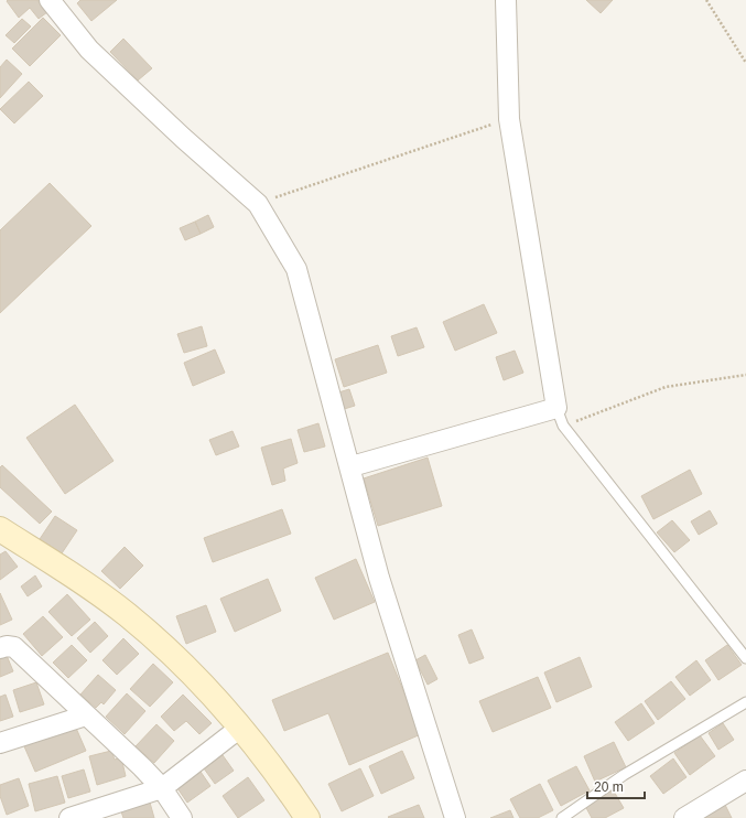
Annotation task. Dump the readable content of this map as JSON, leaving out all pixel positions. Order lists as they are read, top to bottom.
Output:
{
  "scale_bar": "20 m"
}
